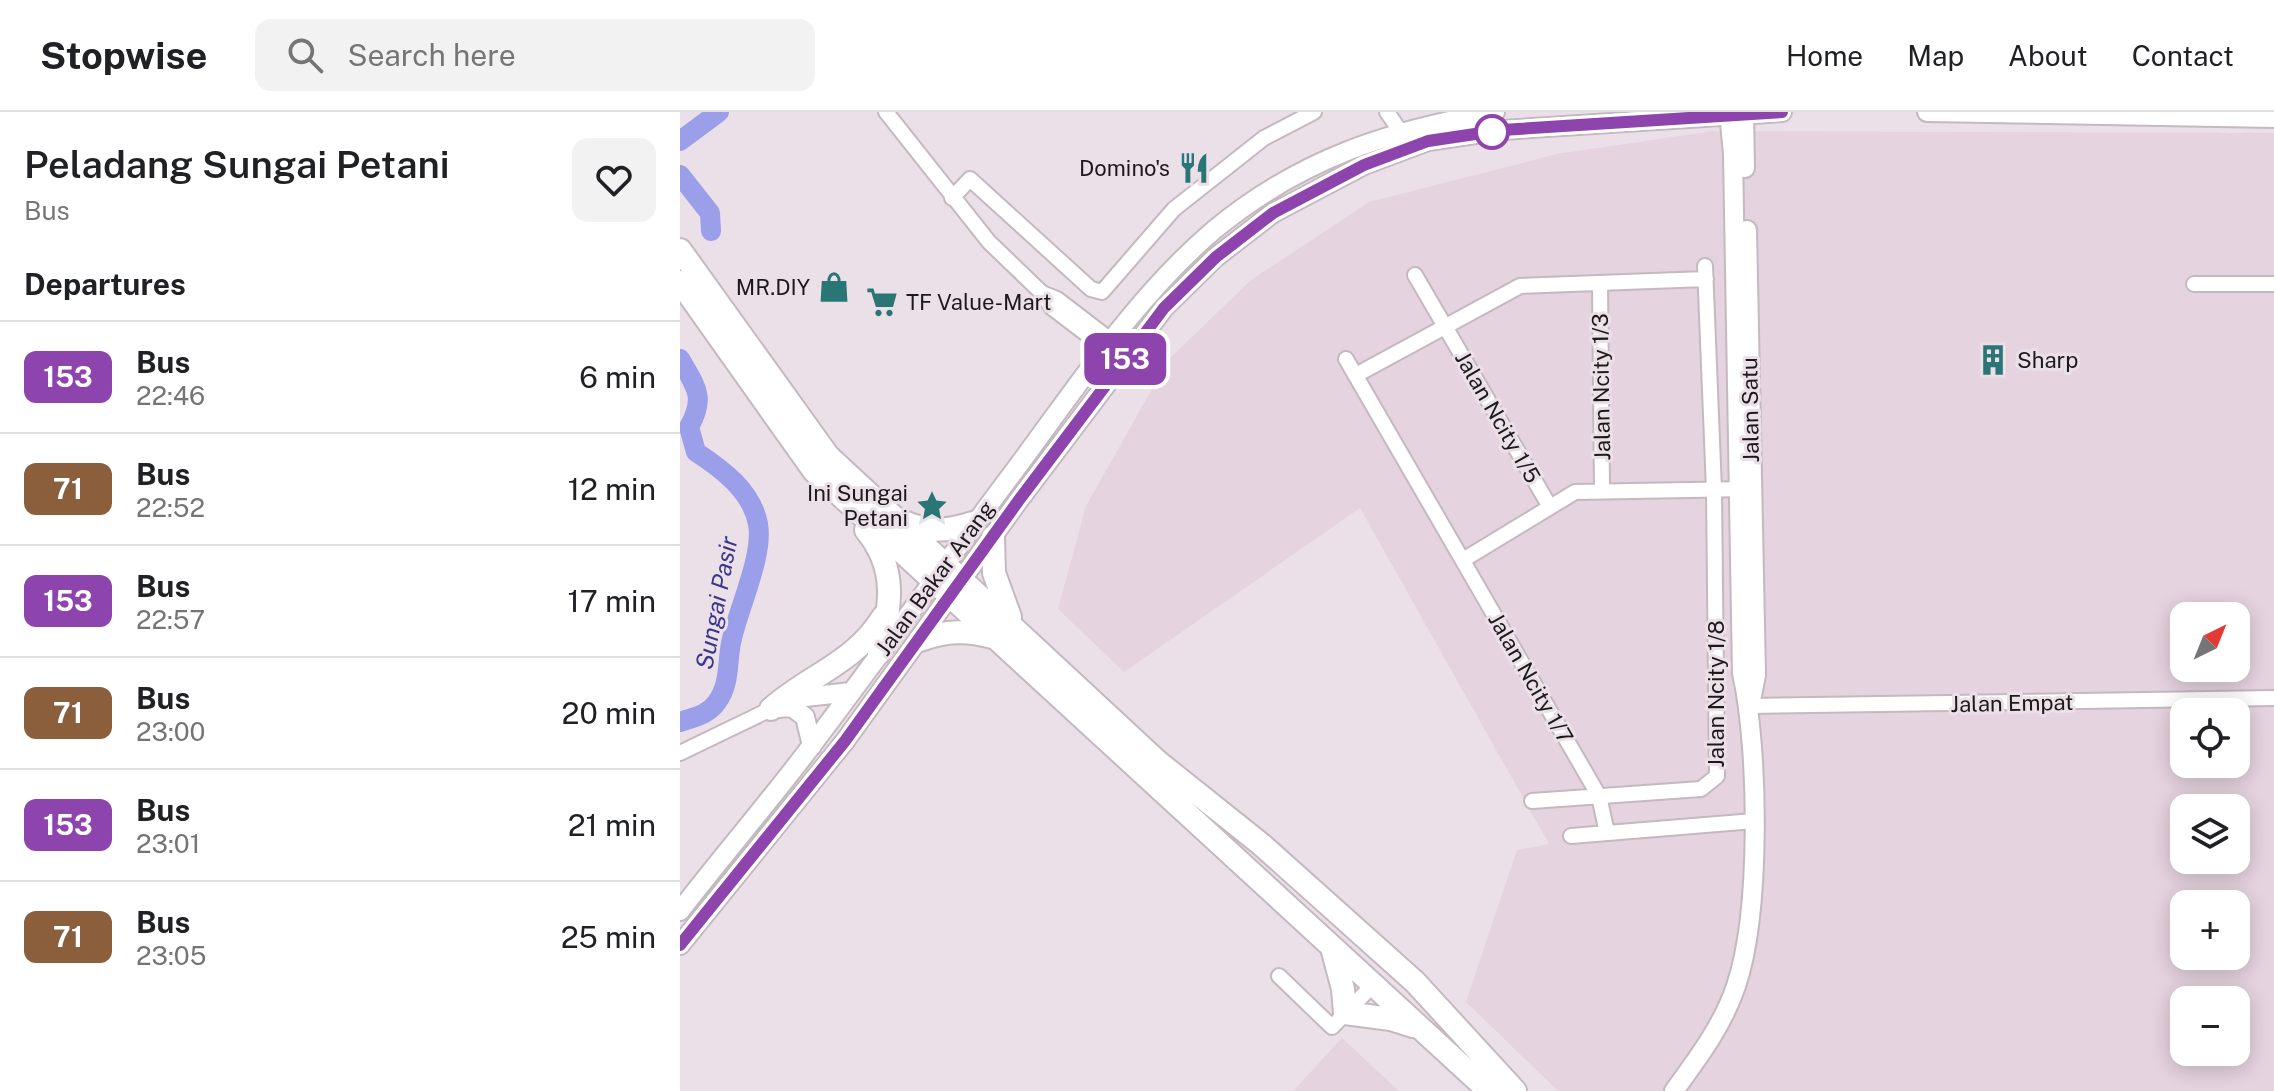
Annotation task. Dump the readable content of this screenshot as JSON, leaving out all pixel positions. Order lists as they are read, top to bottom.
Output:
{
  "streets": {
    "main road": ["Jalan Satu", "Jalan Bakar Arang"],
    "street": [
      "Jalan Ncity 1/3",
      "Jalan Ncity 1/5",
      "Jalan Ncity 1/7",
      "Jalan Ncity 1/8",
      "Jalan Empat"
    ]
  },
  "crossings": [
    ["Jalan Satu", "Jalan Bakar Arang"],
    ["Jalan Satu", "Jalan Empat"],
    ["Jalan Ncity 1/7", "Jalan Ncity 1/8"]
  ],
  "water": ["Sungai Pasir"],
  "places": {
    "restaurant": ["Domino's"],
    "shop": ["MR.DIY"],
    "supermarket": ["TF Value-Mart"],
    "building": ["Sharp"],
    "place": ["Ini Sungai Petani"]
  },
  "lines": ["bus line 153"],
  "north": "top right",
  "page": {
    "header": "Stopwise",
    "search": "Search here",
    "nav": [
      "Home",
      "Map",
      "About",
      "Contact"
    ],
    "heading": [
      ["Peladang Sungai Petani", "Bus"],
      "Departures"
    ],
    "on_map": "153",
    "list": [
      {
        "mark": "153",
        "name": "Bus",
        "note": "22:46",
        "value": "6 min"
      },
      {
        "mark": "71",
        "name": "Bus",
        "note": "22:52",
        "value": "12 min"
      },
      {
        "mark": "153",
        "name": "Bus",
        "note": "22:57",
        "value": "17 min"
      },
      {
        "mark": "71",
        "name": "Bus",
        "note": "23:00",
        "value": "20 min"
      },
      {
        "mark": "153",
        "name": "Bus",
        "note": "23:01",
        "value": "21 min"
      },
      {
        "mark": "71",
        "name": "Bus",
        "note": "23:05",
        "value": "25 min"
      }
    ],
    "map_buttons": ["+", "−"]
  }
}
